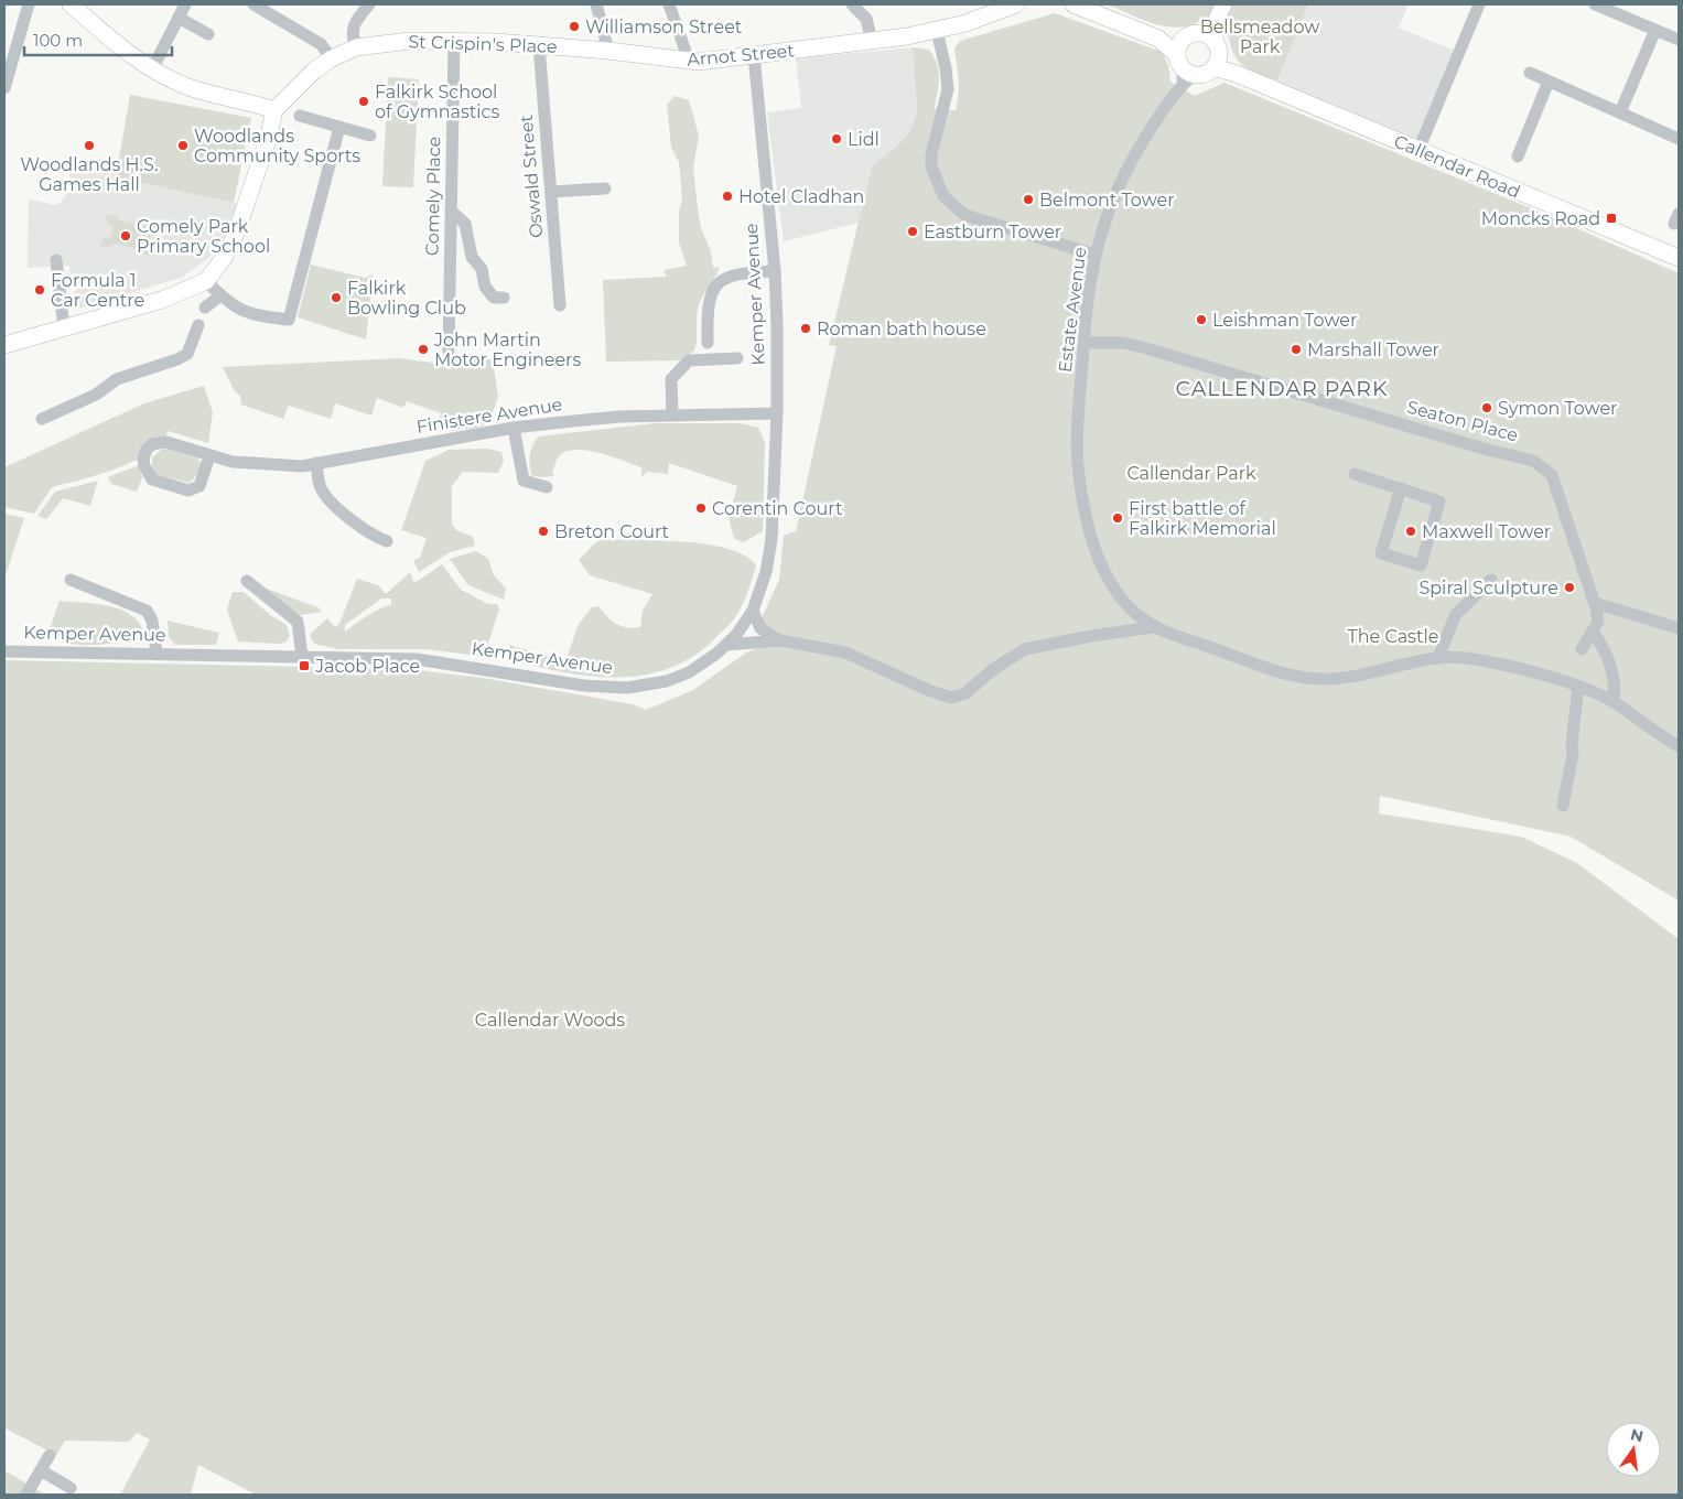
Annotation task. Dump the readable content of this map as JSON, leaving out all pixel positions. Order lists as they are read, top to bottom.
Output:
{
  "streets": {
    "main road": ["St Crispin's Place", "Arnot Street", "Callendar Road"],
    "street": [
      "Oswald Street",
      "Comely Place",
      "Kemper Avenue",
      "Estate Avenue",
      "Finistere Avenue",
      "Seaton Place"
    ]
  },
  "crossings": [
    ["St Crispin's Place", "Arnot Street"],
    ["St Crispin's Place", "Oswald Street"],
    ["St Crispin's Place", "Comely Place"],
    ["Arnot Street", "Kemper Avenue"],
    ["Callendar Road", "Estate Avenue"],
    ["Kemper Avenue", "Finistere Avenue"],
    ["Estate Avenue", "Seaton Place"]
  ],
  "districts": ["CALLENDAR PARK"],
  "parks": [
    "Bellsmeadow Park",
    "Callendar Park",
    "The Castle",
    "Callendar Woods"
  ],
  "places": {
    "other": [
      "Williamson Street",
      "Falkirk School of Gymnastics",
      "Lidl",
      "Woodlands H.S. Games Hall",
      "Woodlands Community Sports",
      "Hotel Cladhan",
      "Belmont Tower",
      "Eastburn Tower",
      "Comely Park Primary School",
      "Formula 1 Car Centre",
      "Falkirk Bowling Club",
      "Leishman Tower",
      "Roman bath house",
      "John Martin Motor Engineers",
      "Marshall Tower",
      "Symon Tower",
      "Corentin Court",
      "First battle of Falkirk Memorial",
      "Breton Court",
      "Maxwell Tower",
      "Spiral Sculpture"
    ],
    "transit": ["Moncks Road", "Jacob Place"]
  },
  "scale_bar": "100 m",
  "north": "top"
}
